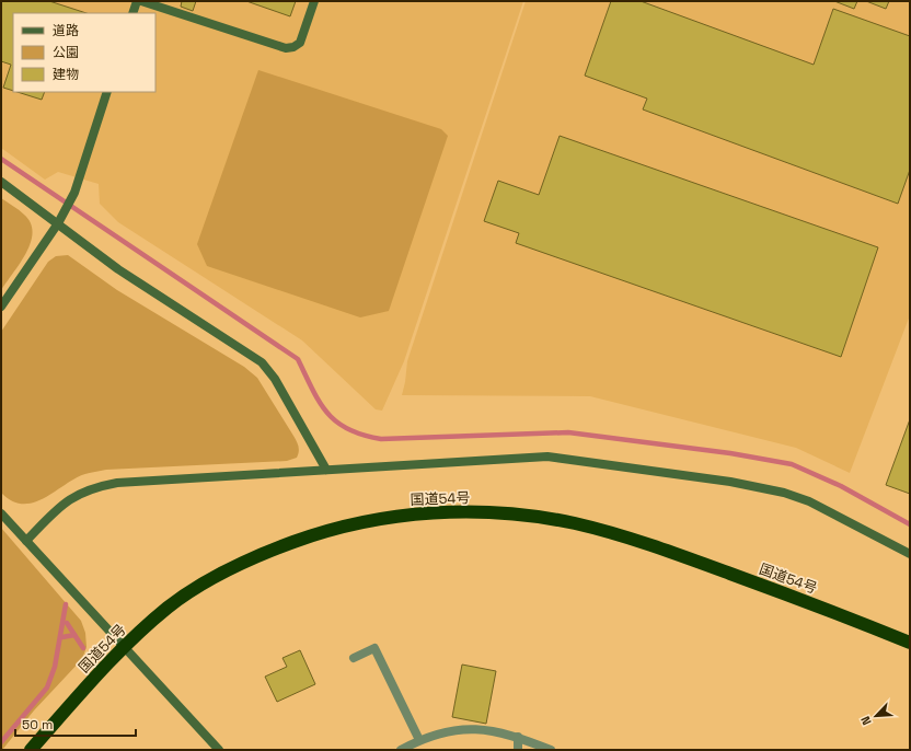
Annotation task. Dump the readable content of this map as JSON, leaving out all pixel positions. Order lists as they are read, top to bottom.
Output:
{
  "streets": {
    "highway": ["国道54号"]
  },
  "legend": ["道路", "公園", "建物"],
  "scale_bar": "50 m",
  "north": "bottom left"
}
